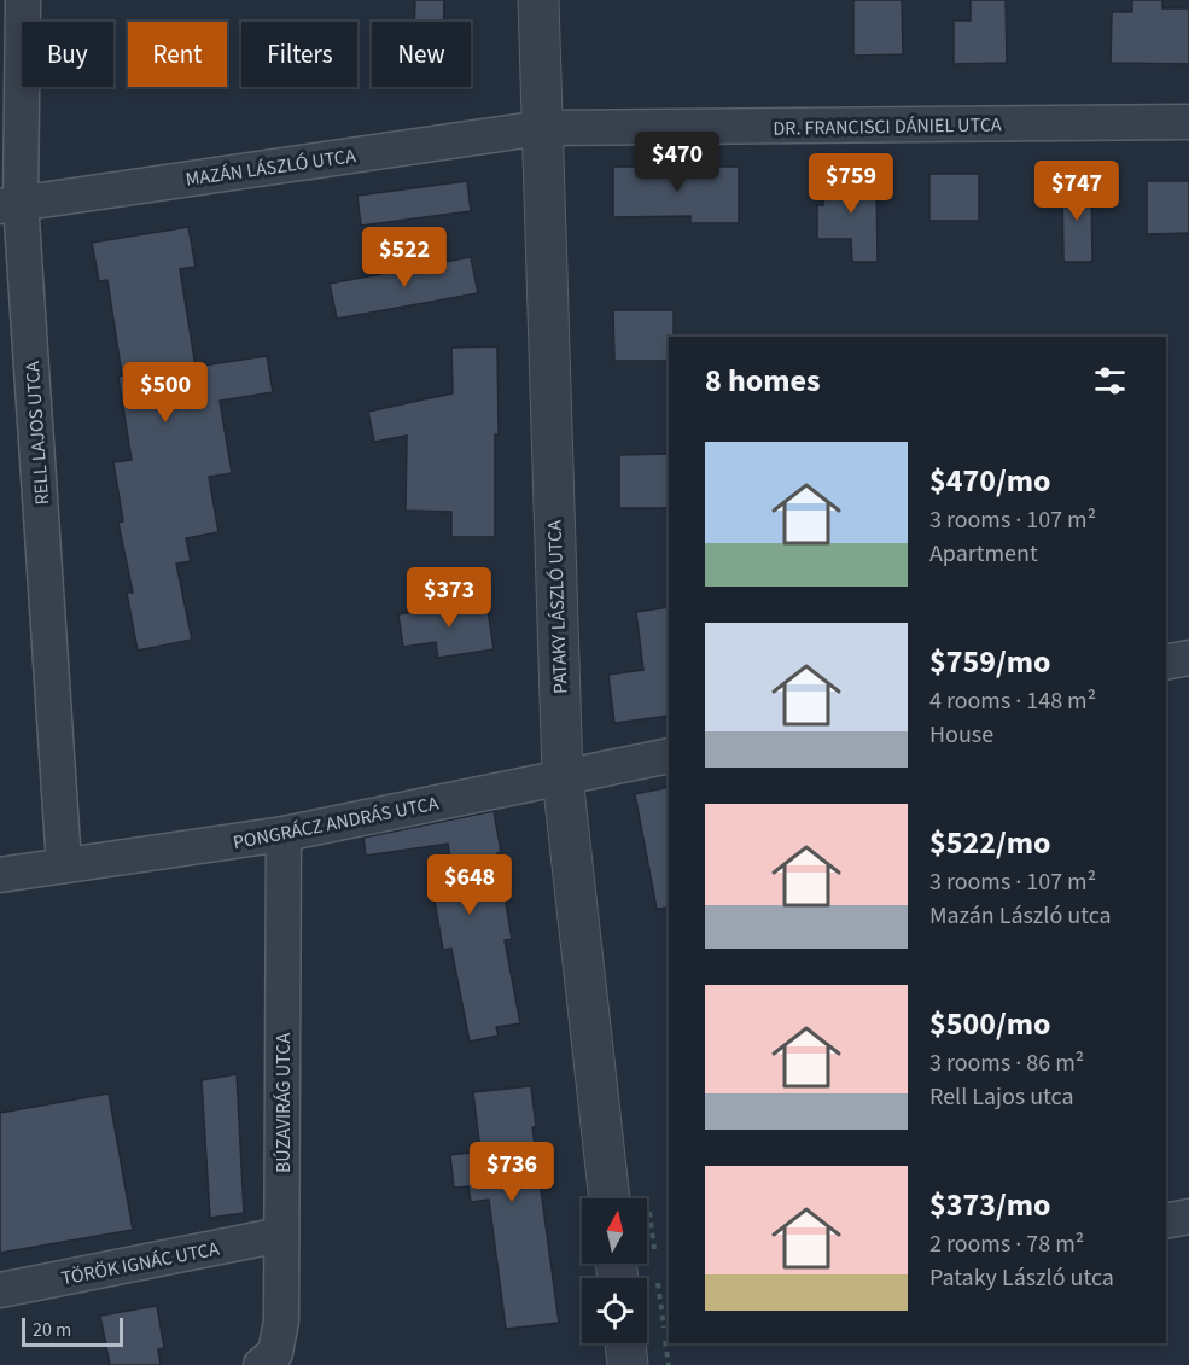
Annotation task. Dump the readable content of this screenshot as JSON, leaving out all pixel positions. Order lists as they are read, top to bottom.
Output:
{
  "streets": {
    "street": [
      "DR. FRANCISCI DÁNIEL UTCA",
      "MAZÁN LÁSZLÓ UTCA",
      "RELL LAJOS UTCA",
      "PATAKY LÁSZLÓ UTCA",
      "PONGRÁCZ ANDRÁS UTCA",
      "BÚZAVIRÁG UTCA",
      "TÖRÖK IGNÁC UTCA"
    ]
  },
  "crossings": [
    ["DR. FRANCISCI DÁNIEL UTCA", "MAZÁN LÁSZLÓ UTCA"],
    ["DR. FRANCISCI DÁNIEL UTCA", "PATAKY LÁSZLÓ UTCA"],
    ["MAZÁN LÁSZLÓ UTCA", "RELL LAJOS UTCA"],
    ["MAZÁN LÁSZLÓ UTCA", "PATAKY LÁSZLÓ UTCA"],
    ["RELL LAJOS UTCA", "PONGRÁCZ ANDRÁS UTCA"],
    ["PATAKY LÁSZLÓ UTCA", "PONGRÁCZ ANDRÁS UTCA"],
    ["PONGRÁCZ ANDRÁS UTCA", "BÚZAVIRÁG UTCA"],
    ["BÚZAVIRÁG UTCA", "TÖRÖK IGNÁC UTCA"]
  ],
  "scale_bar": "20 m",
  "north": "top",
  "page": {
    "chip": [
      "Buy",
      "Rent",
      "Filters",
      "New"
    ],
    "price": [
      "$470",
      "$759",
      "$747",
      "$522",
      "$500",
      "$373",
      "$648",
      "$736"
    ],
    "heading": "8 homes",
    "list": [
      {
        "name": "$470/mo",
        "note": "3 rooms · 107 m² · Apartment"
      },
      {
        "name": "$759/mo",
        "note": "4 rooms · 148 m² · House"
      },
      {
        "name": "$522/mo",
        "note": "3 rooms · 107 m² · Mazán László utca"
      },
      {
        "name": "$500/mo",
        "note": "3 rooms · 86 m² · Rell Lajos utca"
      },
      {
        "name": "$373/mo",
        "note": "2 rooms · 78 m² · Pataky László utca"
      }
    ],
    "scale": "20 m"
  }
}
